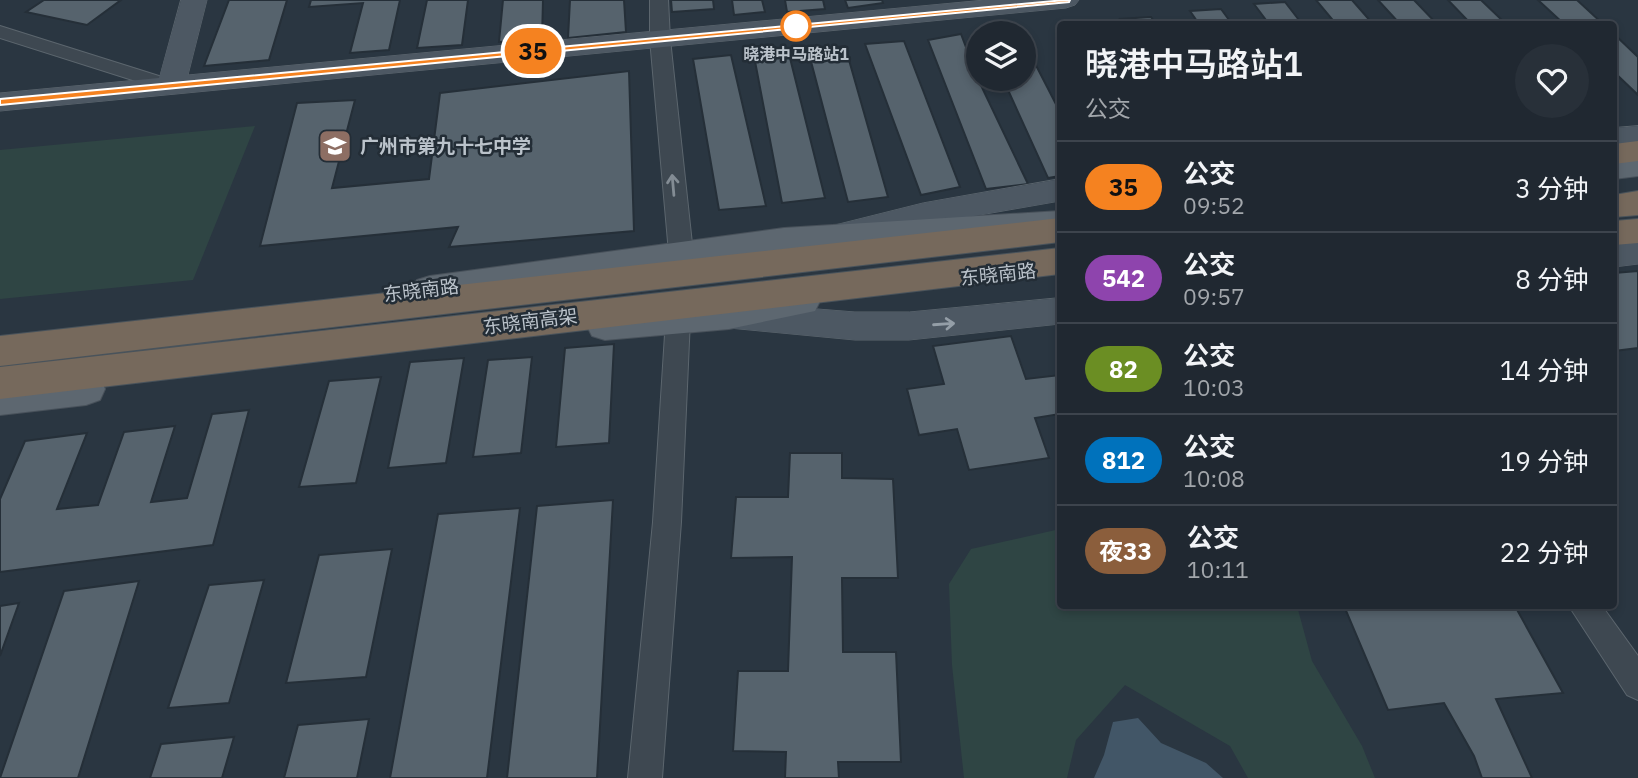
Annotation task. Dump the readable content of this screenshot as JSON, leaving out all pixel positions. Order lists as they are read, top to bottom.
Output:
{
  "streets": {
    "highway": ["东晓南高架"],
    "main road": ["东晓南路"]
  },
  "places": {
    "other": ["晓港中马路站1"],
    "school or university": ["广州市第九十七中学"]
  },
  "lines": ["bus line 35"],
  "page": {
    "on_map": "35",
    "heading": ["晓港中马路站1", "公交"],
    "list": [
      {
        "mark": "35",
        "name": "公交",
        "note": "09:52",
        "value": "3 分钟"
      },
      {
        "mark": "542",
        "name": "公交",
        "note": "09:57",
        "value": "8 分钟"
      },
      {
        "mark": "82",
        "name": "公交",
        "note": "10:03",
        "value": "14 分钟"
      },
      {
        "mark": "812",
        "name": "公交",
        "note": "10:08",
        "value": "19 分钟"
      },
      {
        "mark": "夜33",
        "name": "公交",
        "note": "10:11",
        "value": "22 分钟"
      }
    ]
  }
}
